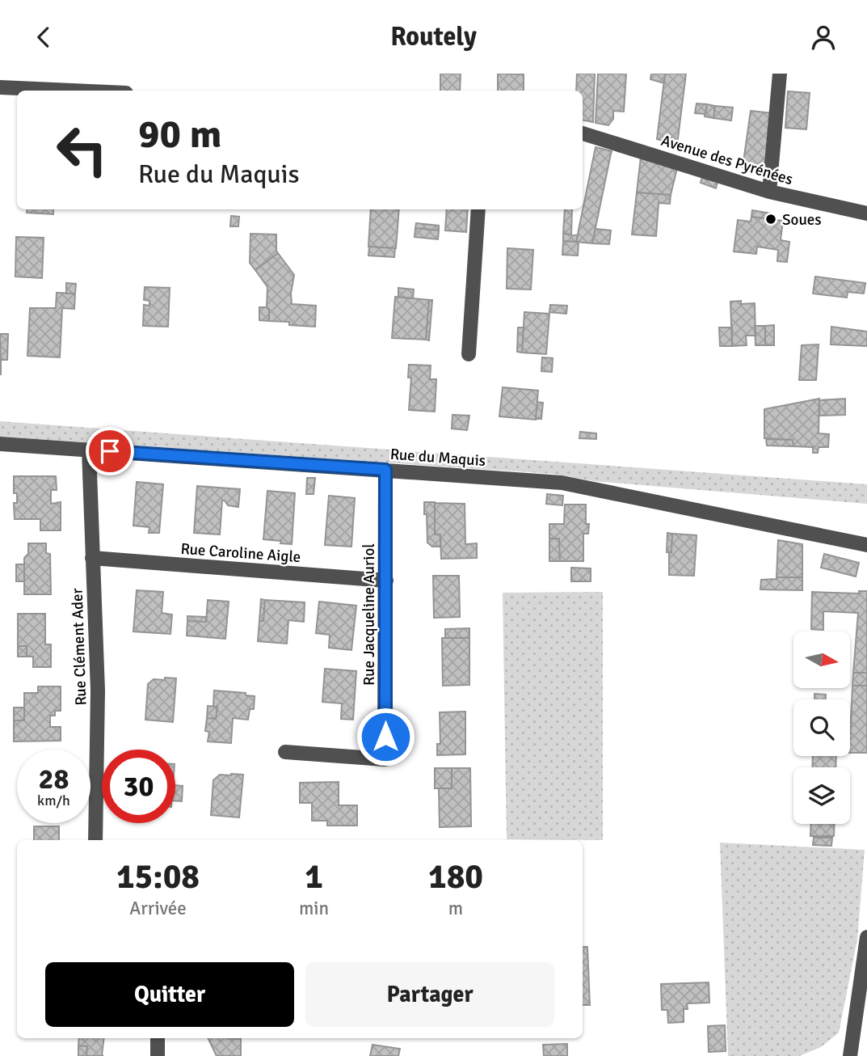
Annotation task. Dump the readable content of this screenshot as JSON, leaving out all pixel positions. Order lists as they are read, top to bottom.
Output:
{
  "streets": {
    "street": [
      "Avenue des Pyrénées",
      "Rue du Maquis",
      "Rue Caroline Aigle",
      "Rue Jacqueline Auriol",
      "Rue Clément Ader"
    ]
  },
  "crossings": [
    ["Rue du Maquis", "Rue Jacqueline Auriol"],
    ["Rue du Maquis", "Rue Clément Ader"],
    ["Rue Caroline Aigle", "Rue Jacqueline Auriol"],
    ["Rue Caroline Aigle", "Rue Clément Ader"]
  ],
  "places": ["Soues"],
  "north": "right",
  "page": {
    "header": "Routely",
    "turn": ["90 m", "Rue du Maquis"],
    "speed": "28 km/h",
    "limit": "30",
    "eta": [
      "15:08",
      "Arrivée",
      "1",
      "min",
      "180",
      "m"
    ],
    "buttons": ["Quitter", "Partager"]
  }
}
